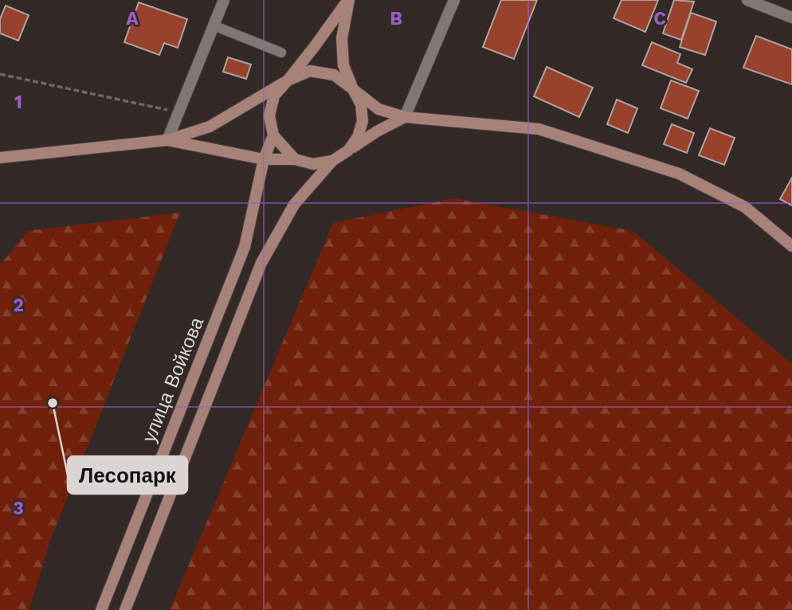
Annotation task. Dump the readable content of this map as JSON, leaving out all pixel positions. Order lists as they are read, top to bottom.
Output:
{
  "streets": {
    "main road": ["улица Войкова"]
  },
  "places": ["Лесопарк"],
  "grid": {
    "columns": ["A", "B", "C"],
    "rows": ["1", "2", "3"]
  }
}
